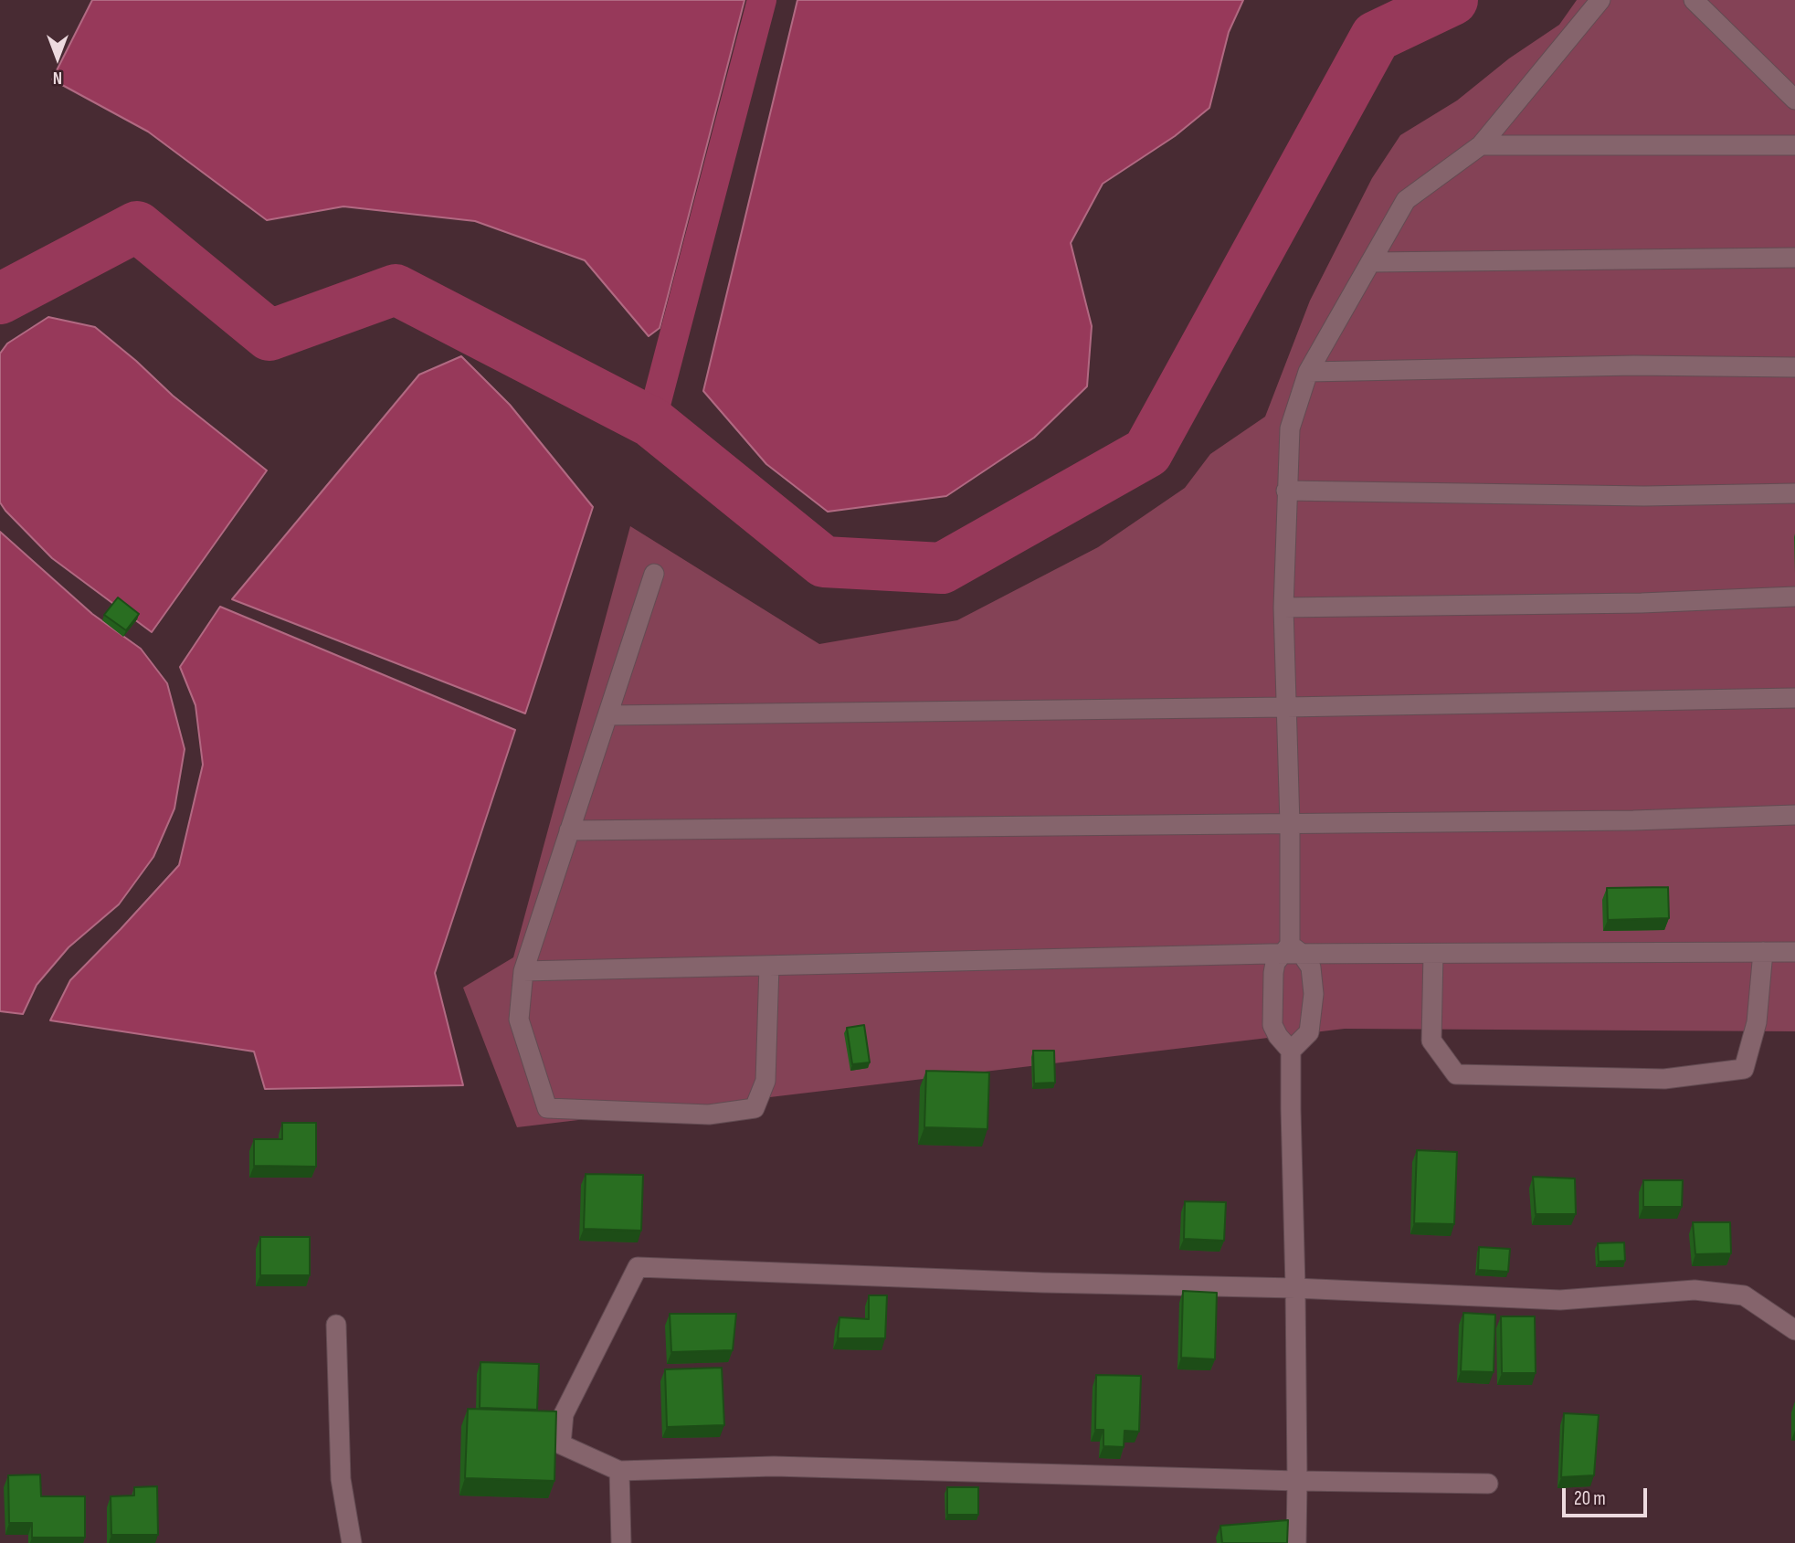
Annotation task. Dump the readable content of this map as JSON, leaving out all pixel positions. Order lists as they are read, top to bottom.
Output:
{
  "scale_bar": "20 m",
  "north": "bottom"
}
